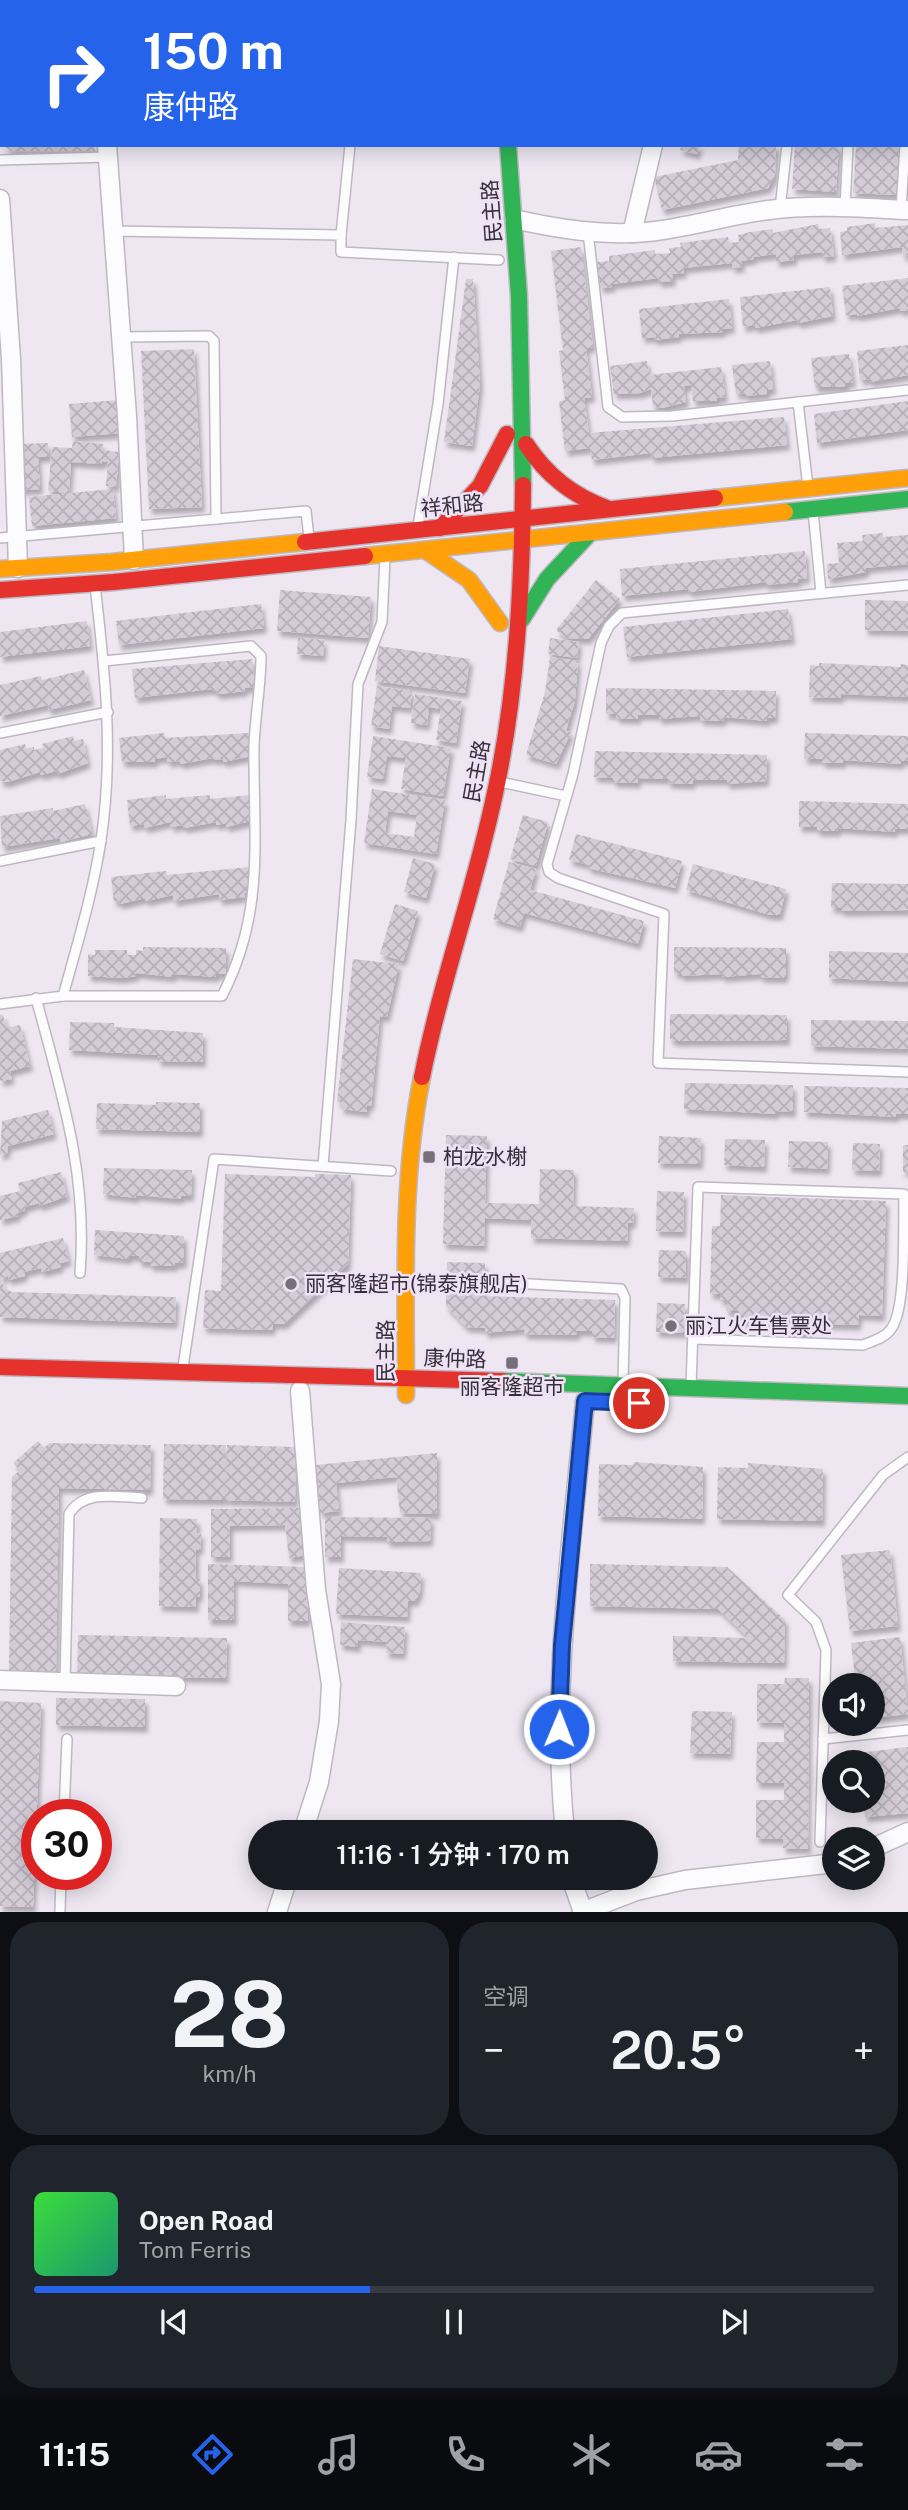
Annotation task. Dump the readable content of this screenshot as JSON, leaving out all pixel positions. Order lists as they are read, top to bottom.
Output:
{
  "streets": {
    "main road": ["民主路", "祥和路", "康仲路"]
  },
  "crossings": [
    ["民主路", "祥和路"],
    ["民主路", "康仲路"]
  ],
  "places": {
    "transit": ["柏龙水榭", "丽客隆超市"],
    "other": ["丽客隆超市(锦泰旗舰店)", "丽江火车售票处"]
  },
  "page": {
    "turn": ["150 m", "康仲路"],
    "limit": "30",
    "trip": "11:16 · 1 分钟 · 170 m",
    "tile": [
      ["28", "km/h"],
      "空调"
    ],
    "heat": ["−", "20.5°", "+"],
    "song": ["Open Road", "Tom Ferris"],
    "tabs": "11:15"
  }
}
